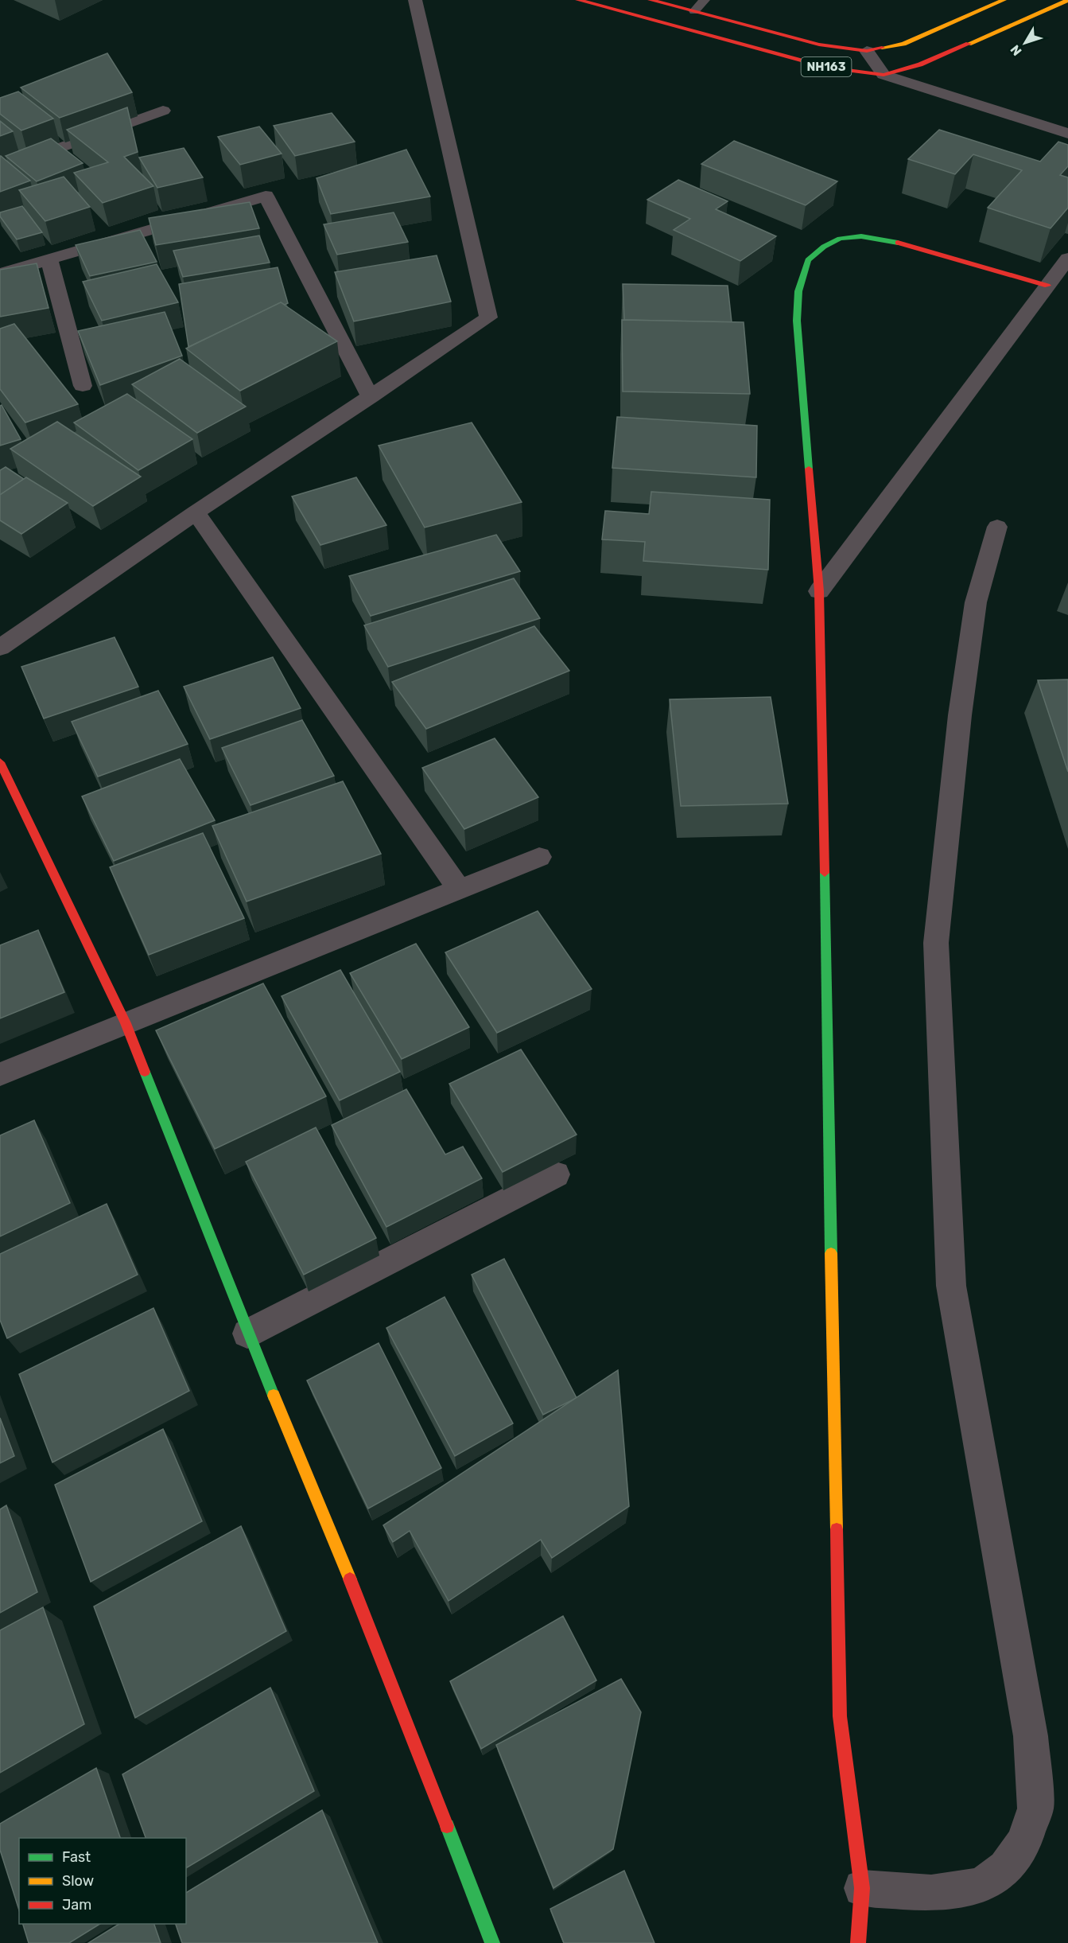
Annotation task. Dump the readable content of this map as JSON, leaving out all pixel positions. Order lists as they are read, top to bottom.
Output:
{
  "streets": {
    "main road": ["NH163"]
  },
  "legend": ["Fast", "Slow", "Jam"],
  "north": "bottom left"
}
